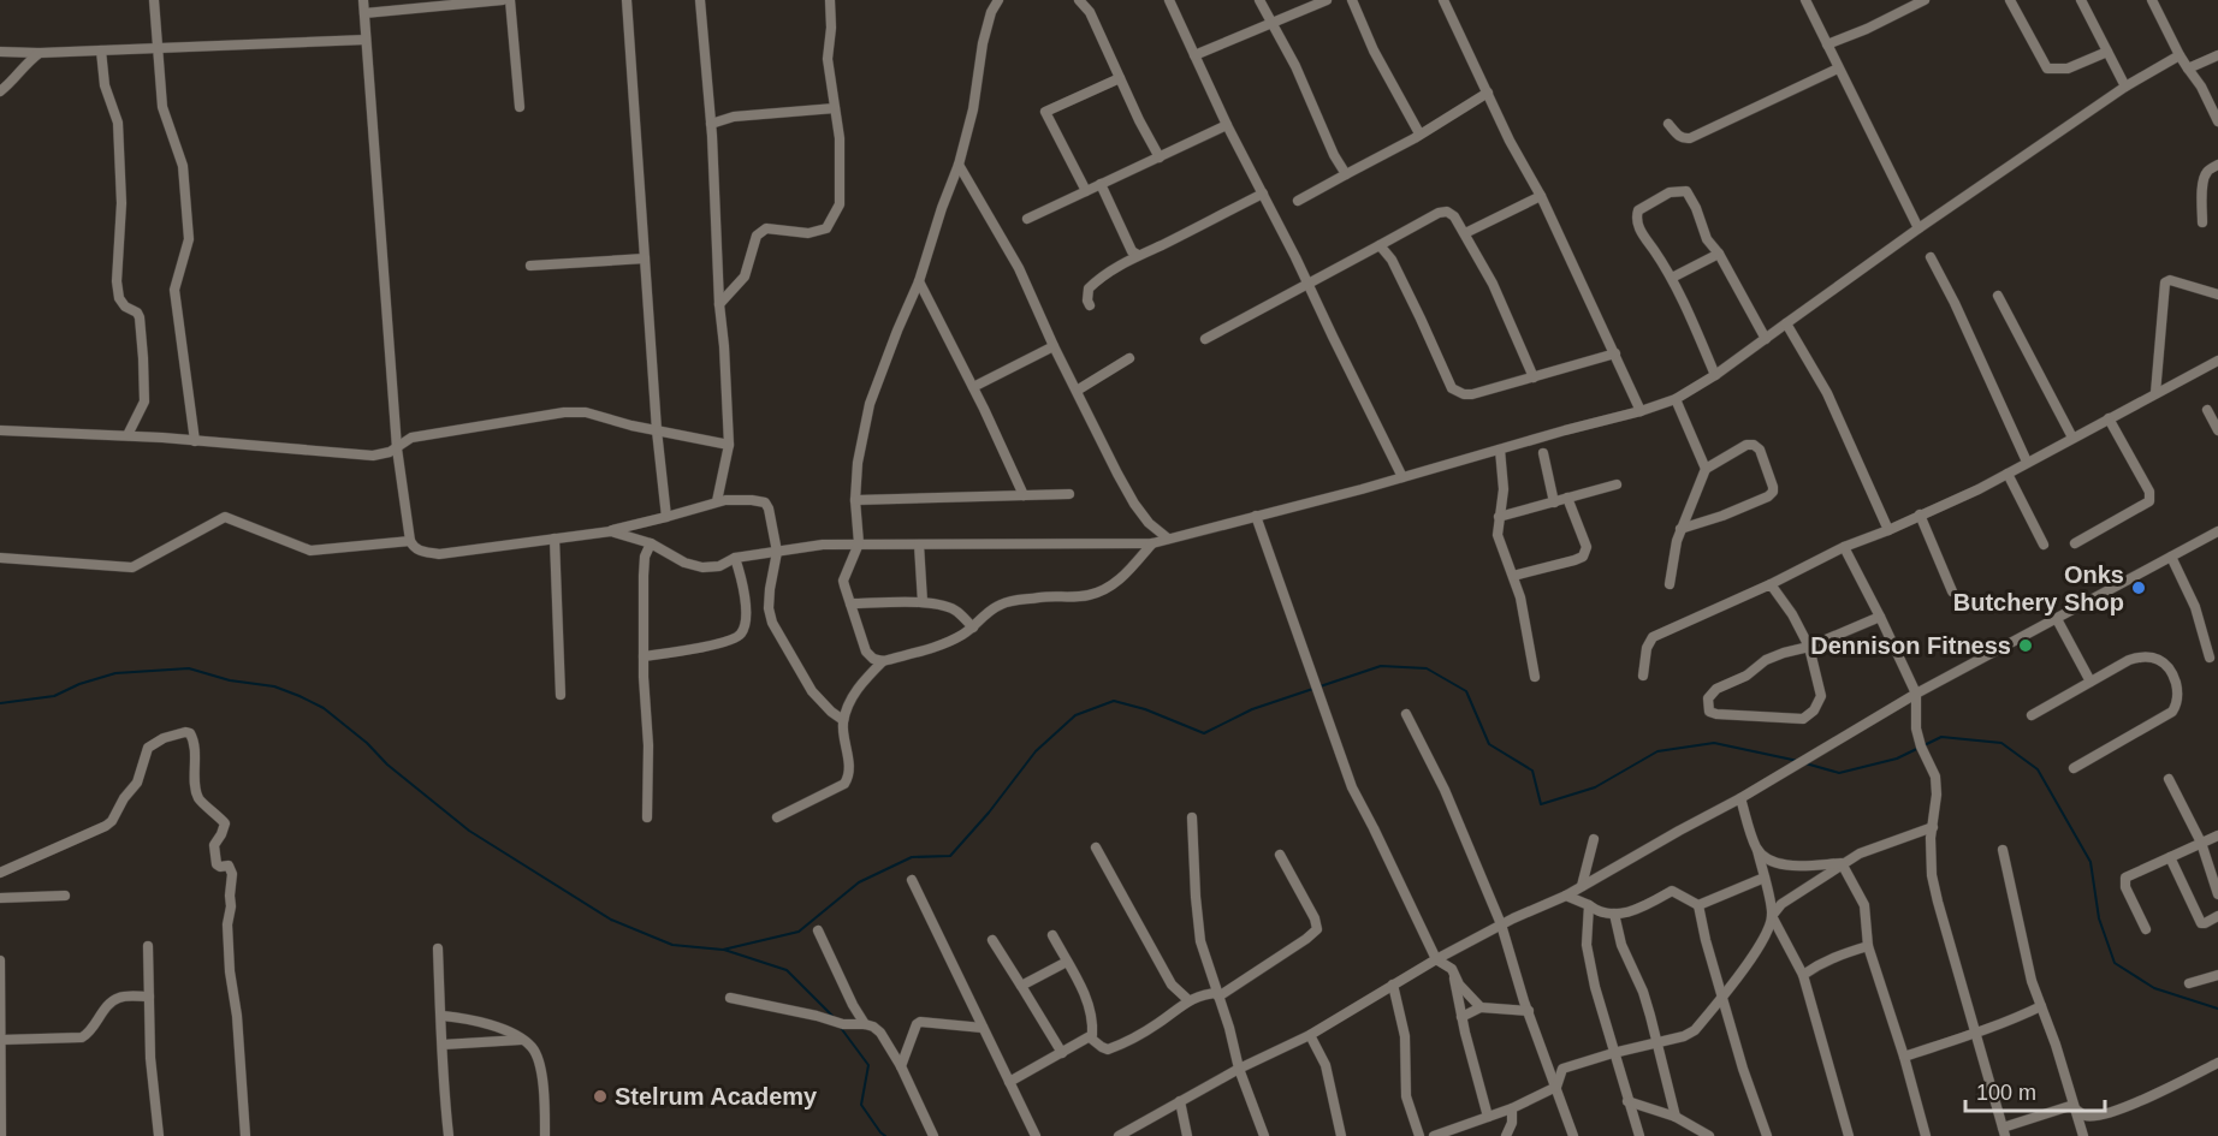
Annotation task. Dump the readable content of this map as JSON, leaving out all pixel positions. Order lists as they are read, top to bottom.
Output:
{
  "places": ["Onks Butchery Shop", "Dennison Fitness", "Stelrum Academy"],
  "scale_bar": "100 m"
}
